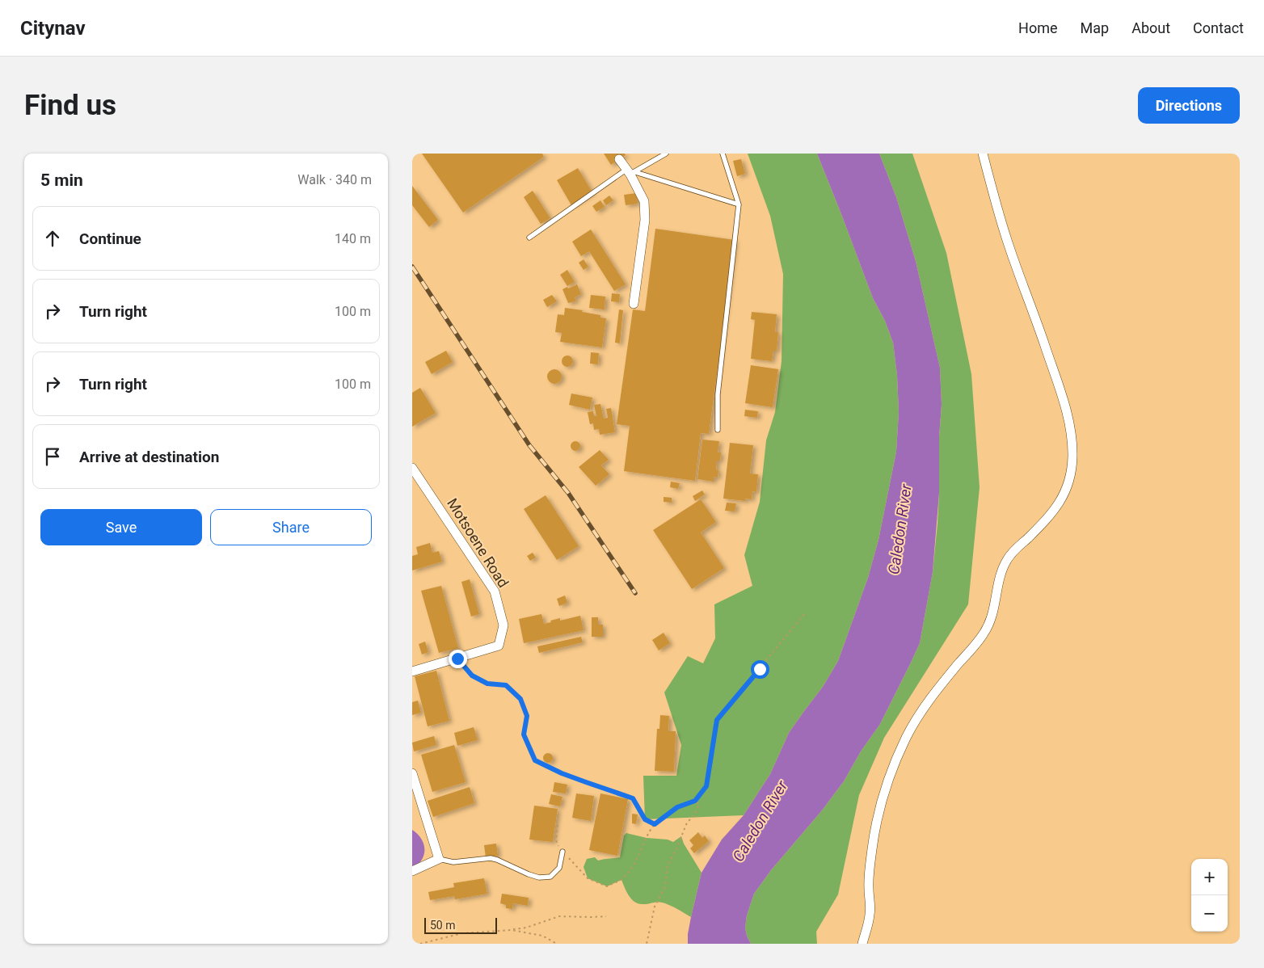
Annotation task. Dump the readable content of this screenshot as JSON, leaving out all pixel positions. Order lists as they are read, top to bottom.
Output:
{
  "streets": {
    "street": ["Motsoene Road"]
  },
  "water": ["Caledon River"],
  "scale_bar": "50 m",
  "page": {
    "header": "Citynav",
    "nav": [
      "Home",
      "Map",
      "About",
      "Contact"
    ],
    "buttons": [
      "Directions",
      ["Save", "Share"]
    ],
    "title": "Find us",
    "heading": ["5 min", "Walk · 340 m"],
    "list": [
      ["Continue", "140 m"],
      ["Turn right", "100 m"],
      ["Turn right", "100 m"],
      "Arrive at destination"
    ],
    "map_buttons": ["+", "−"],
    "scale": "50 m"
  }
}
